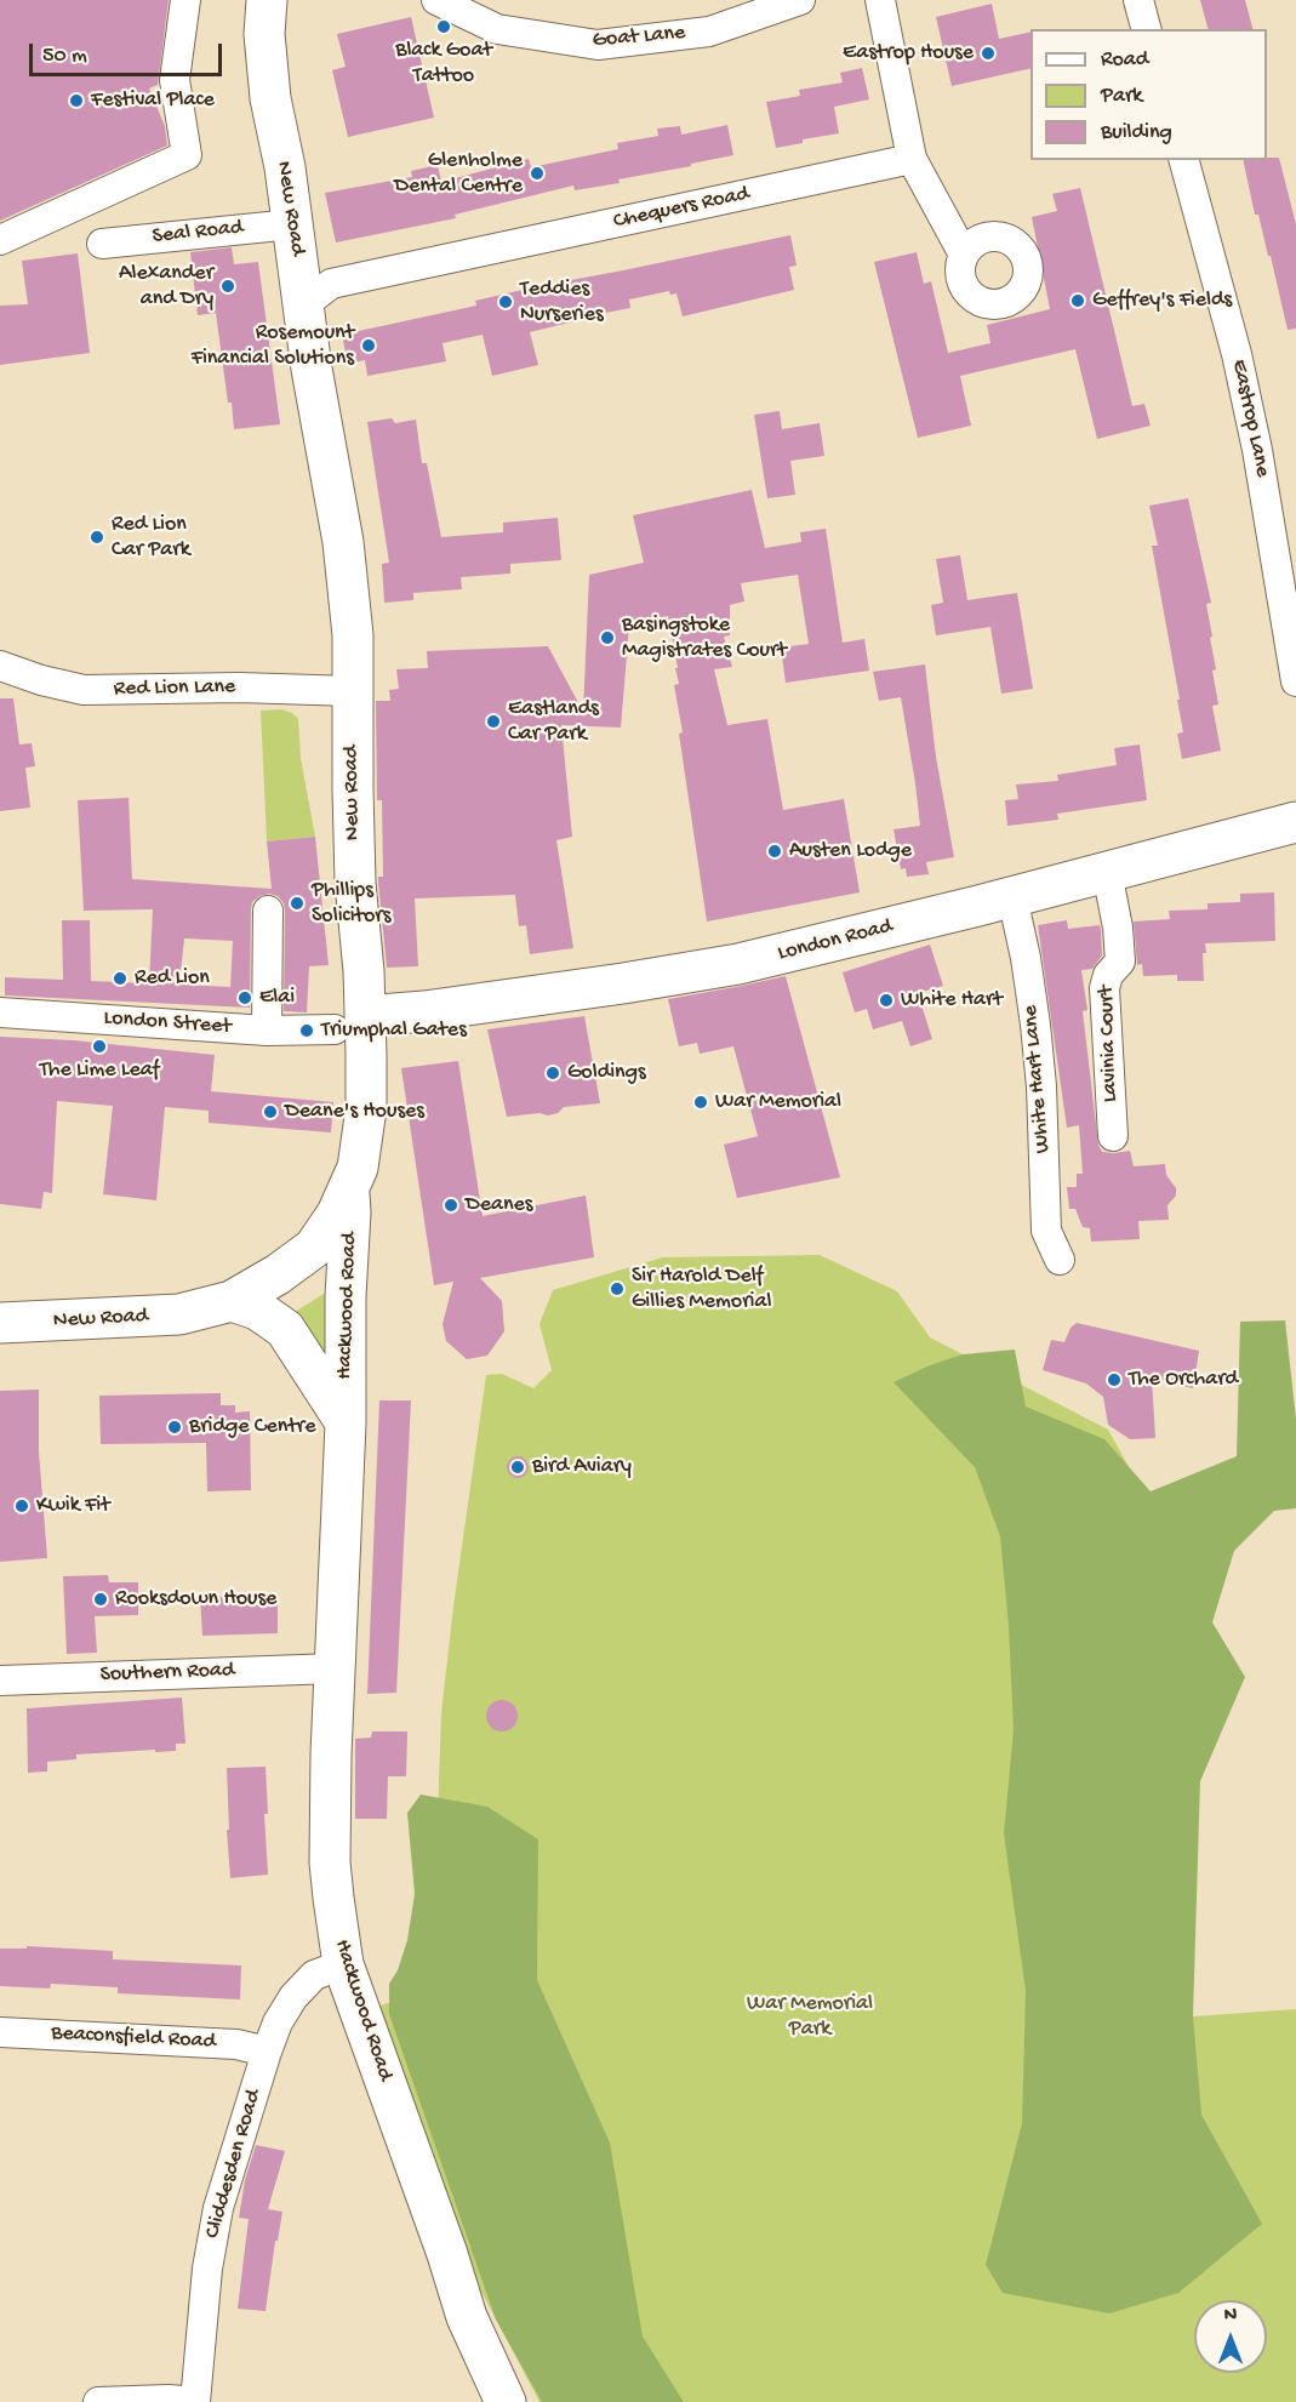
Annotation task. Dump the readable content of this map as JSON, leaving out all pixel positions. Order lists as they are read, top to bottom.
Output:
{
  "streets": {
    "street": [
      "Goat Lane",
      "New Road",
      "Chequers Road",
      "Seal Road",
      "Eastrop Lane",
      "Red Lion Lane",
      "London Road",
      "London Street",
      "Lavinia Court",
      "White Hart Lane",
      "Hackwood Road",
      "Southern Road",
      "Beaconsfield Road",
      "Cliddesden Road"
    ]
  },
  "crossings": [
    ["New Road", "Chequers Road"],
    ["New Road", "Seal Road"],
    ["New Road", "Red Lion Lane"],
    ["New Road", "London Road"],
    ["New Road", "London Street"],
    ["New Road", "Hackwood Road"],
    ["London Road", "London Street"],
    ["London Road", "Lavinia Court"],
    ["London Road", "White Hart Lane"],
    ["Hackwood Road", "Southern Road"],
    ["Hackwood Road", "Cliddesden Road"],
    ["Beaconsfield Road", "Cliddesden Road"]
  ],
  "parks": ["War Memorial Park"],
  "places": [
    "Black Goat Tattoo",
    "Eastrop House",
    "Festival Place",
    "Glenholme Dental Centre",
    "Alexander and Dry",
    "Geffrey's Fields",
    "Teddies Nurseries",
    "Rosemount Financial Solutions",
    "Red Lion Car Park",
    "Basingstoke Magistrates Court",
    "Eastlands Car Park",
    "Austen Lodge",
    "Phillips Solicitors",
    "Red Lion",
    "Elai",
    "White Hart",
    "Triumphal Gates",
    "The Lime Leaf",
    "Goldings",
    "War Memorial",
    "Deane's Houses",
    "Deanes",
    "Sir Harold Delf Gillies Memorial",
    "The Orchard",
    "Bridge Centre",
    "Bird Aviary",
    "Kwik Fit",
    "Rooksdown House"
  ],
  "legend": ["Road", "Park", "Building"],
  "scale_bar": "50 m",
  "north": "top"
}
